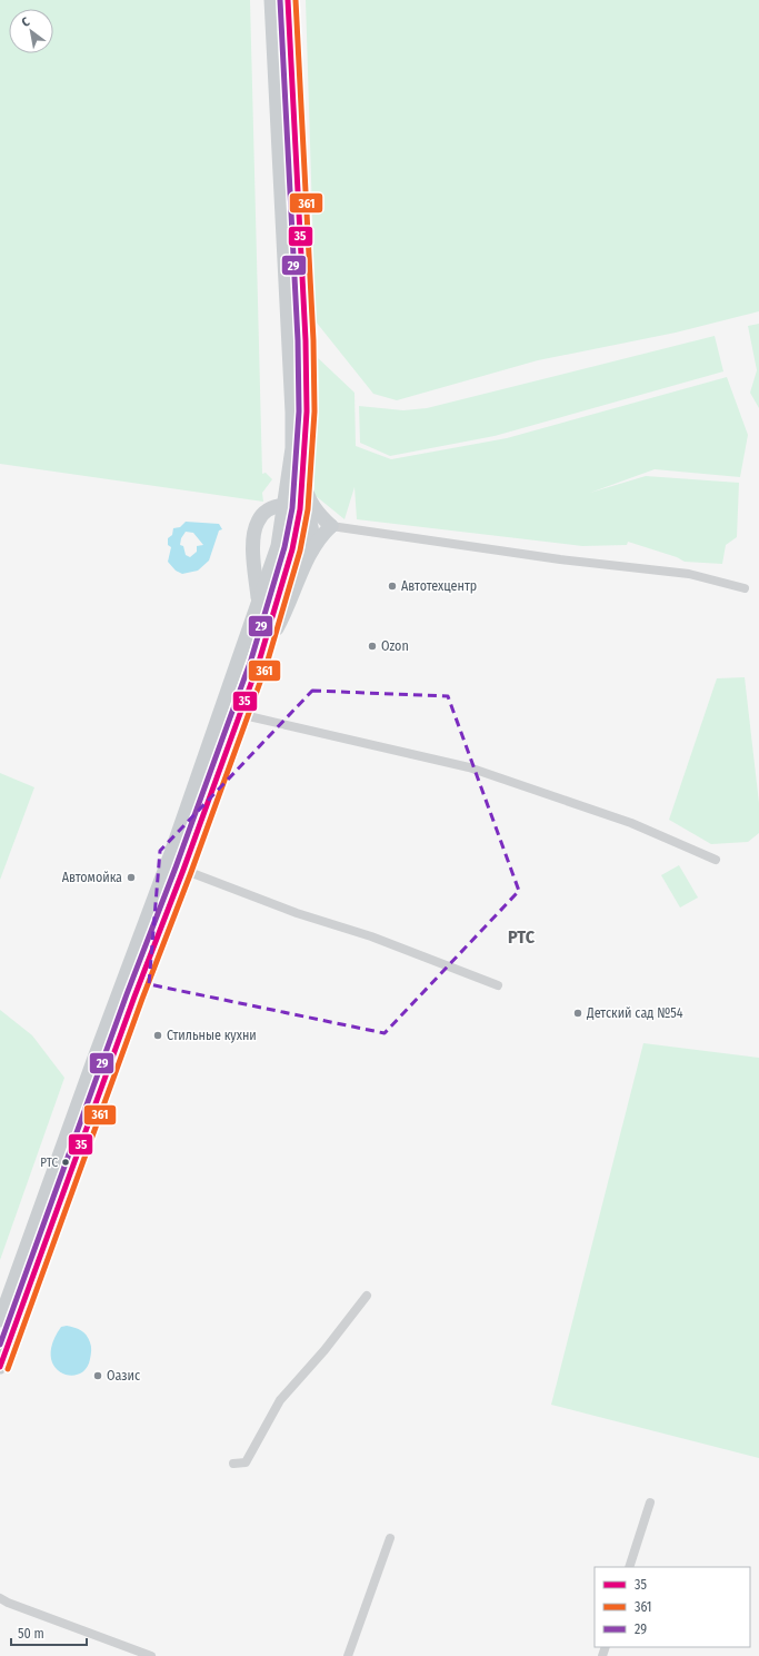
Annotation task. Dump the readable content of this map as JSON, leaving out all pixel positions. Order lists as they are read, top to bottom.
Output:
{
  "districts": ["РТС"],
  "places": [
    "Автотехцентр",
    "Ozon",
    "Автомойка",
    "Детский сад №54",
    "Стильные кухни",
    "РТС",
    "Оазис"
  ],
  "lines": ["transit line 35", "transit line 361", "transit line 29"],
  "legend": ["35", "361", "29"],
  "scale_bar": "50 m",
  "north": "top left"
}
